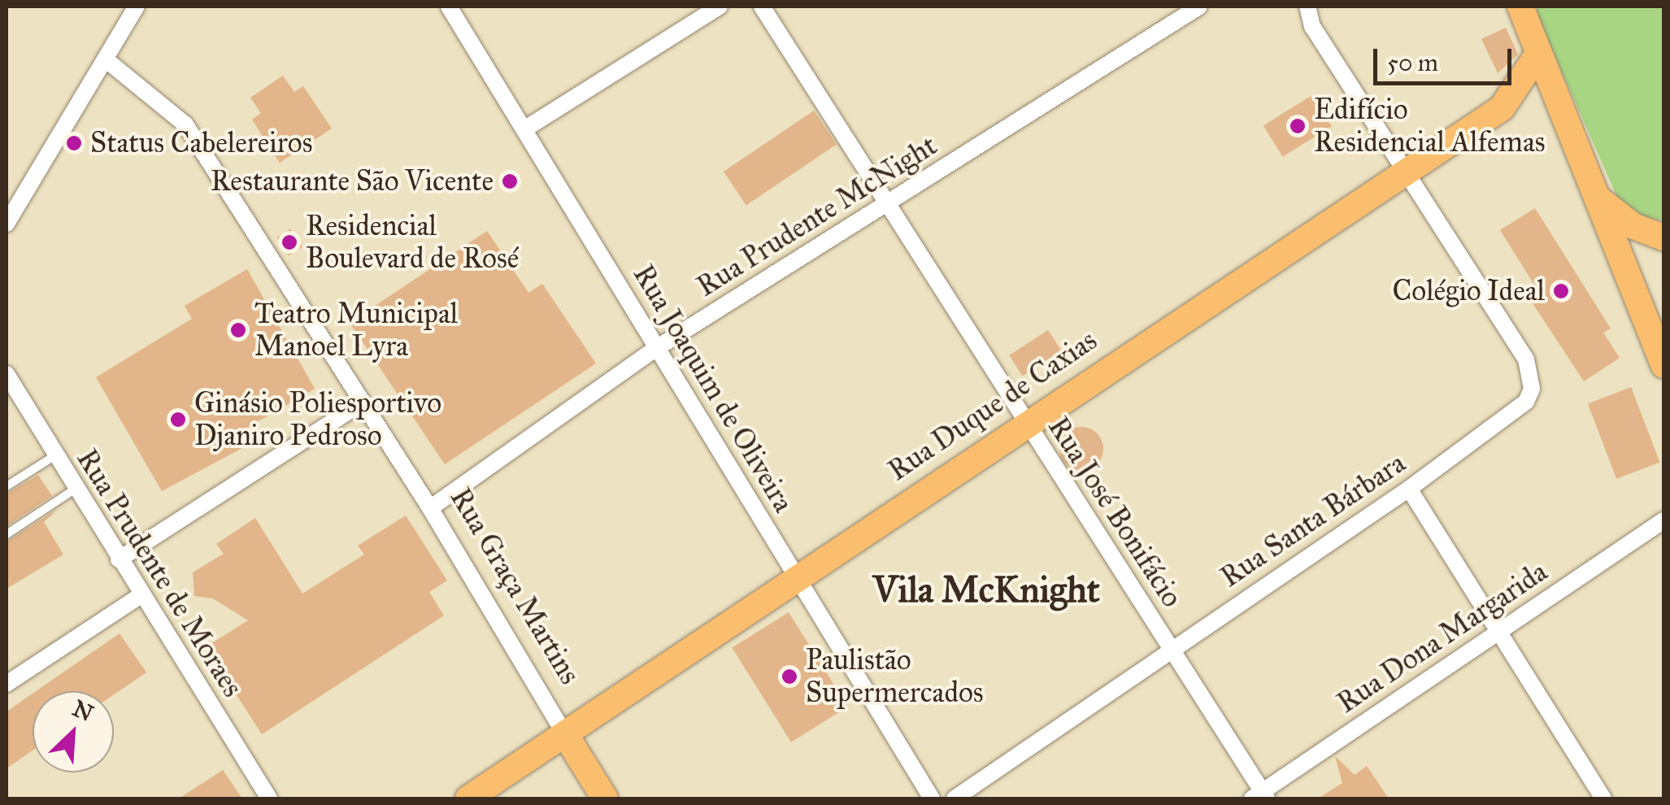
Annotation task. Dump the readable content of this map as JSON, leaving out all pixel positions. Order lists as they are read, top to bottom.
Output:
{
  "streets": {
    "main road": ["Rua Duque de Caxias", "Rua Graça Martins"],
    "street": [
      "Rua Prudente McNight",
      "Rua Joaquim de Oliveira",
      "Rua José Bonifácio",
      "Rua Santa Bárbara",
      "Rua Prudente de Moraes",
      "Rua Dona Margarida"
    ]
  },
  "crossings": [
    ["Rua Prudente McNight", "Rua Joaquim de Oliveira"],
    ["Rua Prudente McNight", "Rua José Bonifácio"],
    ["Rua Prudente McNight", "Rua Graça Martins"],
    ["Rua Joaquim de Oliveira", "Rua Duque de Caxias"],
    ["Rua Duque de Caxias", "Rua José Bonifácio"],
    ["Rua Duque de Caxias", "Rua Santa Bárbara"],
    ["Rua Duque de Caxias", "Rua Graça Martins"],
    ["Rua José Bonifácio", "Rua Santa Bárbara"],
    ["Rua José Bonifácio", "Rua Dona Margarida"]
  ],
  "districts": ["Vila McKnight"],
  "places": [
    "Edifício Residencial Alfemas",
    "Status Cabelereiros",
    "Restaurante São Vicente",
    "Residencial Boulevard de Rosé",
    "Colégio Ideal",
    "Teatro Municipal Manoel Lyra",
    "Ginásio Poliesportivo Djaniro Pedroso",
    "Paulistão Supermercados"
  ],
  "scale_bar": "50 m",
  "north": "top right"
}
